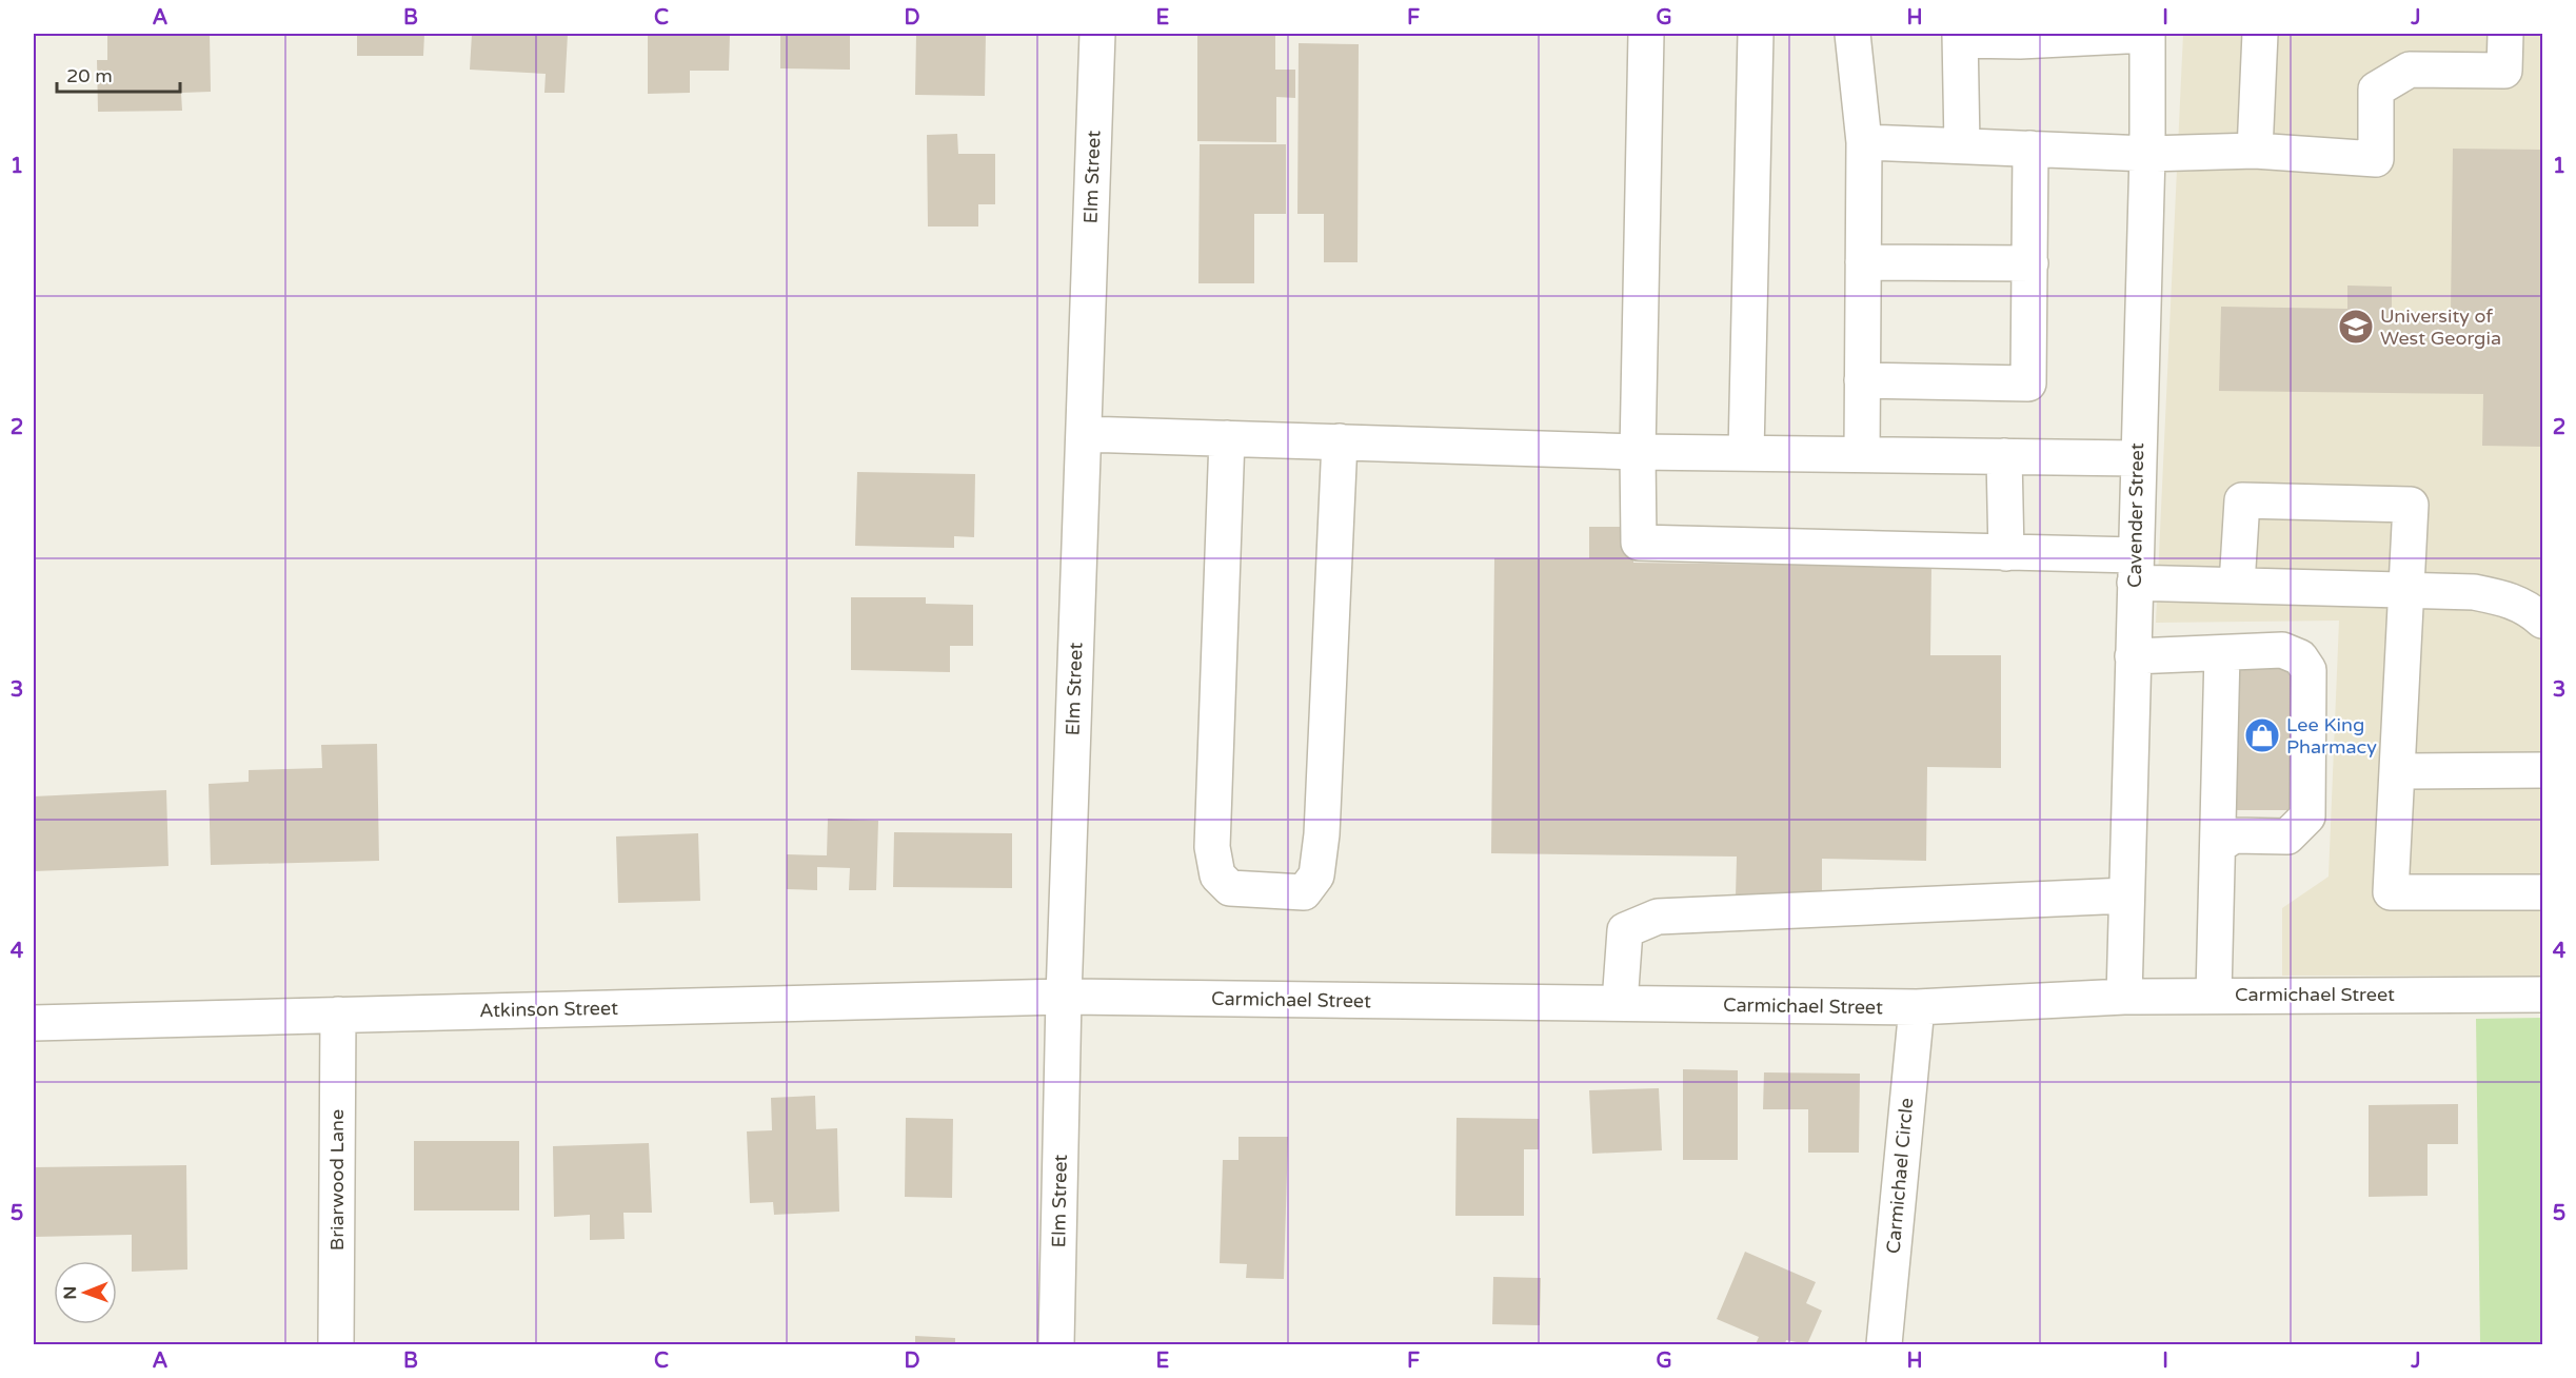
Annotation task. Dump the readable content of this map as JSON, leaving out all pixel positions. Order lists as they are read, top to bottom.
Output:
{
  "streets": {
    "street": [
      "Elm Street",
      "Cavender Street",
      "Carmichael Street",
      "Atkinson Street",
      "Carmichael Circle",
      "Briarwood Lane"
    ]
  },
  "crossings": [
    ["Elm Street", "Carmichael Street"],
    ["Elm Street", "Atkinson Street"],
    ["Cavender Street", "Carmichael Street"],
    ["Carmichael Street", "Atkinson Street"],
    ["Carmichael Street", "Carmichael Circle"],
    ["Atkinson Street", "Briarwood Lane"]
  ],
  "places": {
    "school or university": ["University of West Georgia"],
    "shop": ["Lee King Pharmacy"]
  },
  "scale_bar": "20 m",
  "north": "left",
  "grid": {
    "columns": [
      "A",
      "B",
      "C",
      "D",
      "E",
      "F",
      "G",
      "H",
      "I",
      "J"
    ],
    "rows": [
      "1",
      "2",
      "3",
      "4",
      "5"
    ]
  }
}
